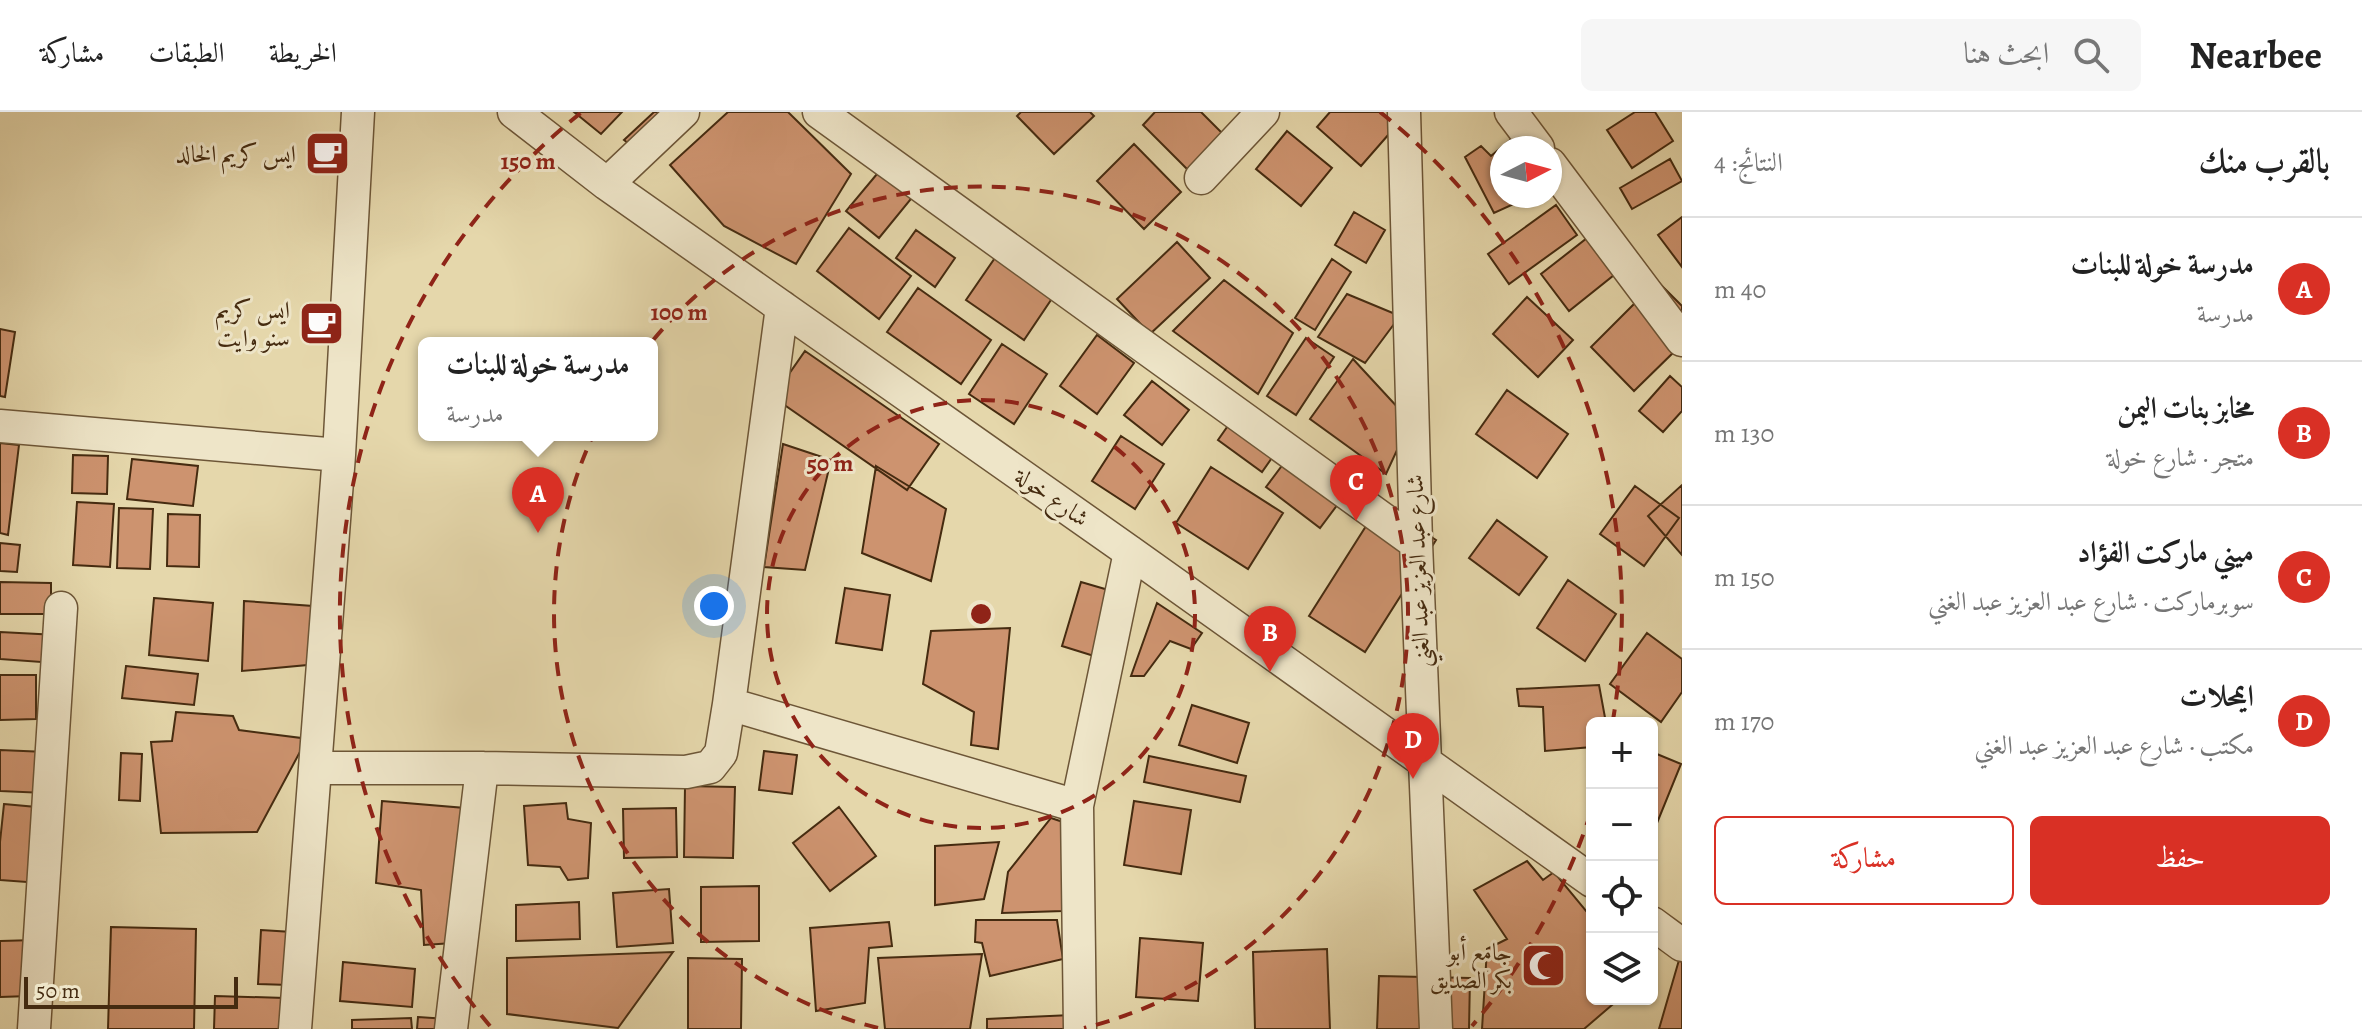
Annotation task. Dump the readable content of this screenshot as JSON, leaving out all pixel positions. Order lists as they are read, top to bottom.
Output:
{
  "streets": {
    "street": ["شارع خولة", "شارع عبد العزيز عبد الغني"]
  },
  "crossings": [
    ["شارع خولة", "شارع عبد العزيز عبد الغني"]
  ],
  "places": {
    "cafe": ["ايس كريم الخالد", "ايس كريم سنو وايت"],
    "mosque": ["جامع أبو بكر الصديق"]
  },
  "scale_bar": "50 m",
  "north": "right",
  "page": {
    "header": "Nearbee",
    "search": "ابحث هنا",
    "nav": ["الخريطة", "الطبقات", "مشاركة"],
    "heading": ["بالقرب منك", "النتائج: 4"],
    "list": [
      {
        "mark": "A",
        "name": "مدرسة خولة للبنات",
        "note": "مدرسة",
        "value": "40 m"
      },
      {
        "mark": "B",
        "name": "مخابز بنات اليمن",
        "note": "متجر · شارع خولة",
        "value": "130 m"
      },
      {
        "mark": "C",
        "name": "ميني ماركت الفؤاد",
        "note": "سوبرماركت · شارع عبد العزيز عبد الغني",
        "value": "150 m"
      },
      {
        "mark": "D",
        "name": "ايمحلات",
        "note": "مكتب · شارع عبد العزيز عبد الغني",
        "value": "170 m"
      }
    ],
    "popup": ["مدرسة خولة للبنات", "مدرسة"],
    "pins": [
      "C",
      "A",
      "B",
      "D"
    ],
    "map_buttons": ["+", "−"],
    "buttons": ["حفظ", "مشاركة"],
    "scale": "50 m"
  },
  "rings": ["150 m", "100 m", "50 m"]
}
